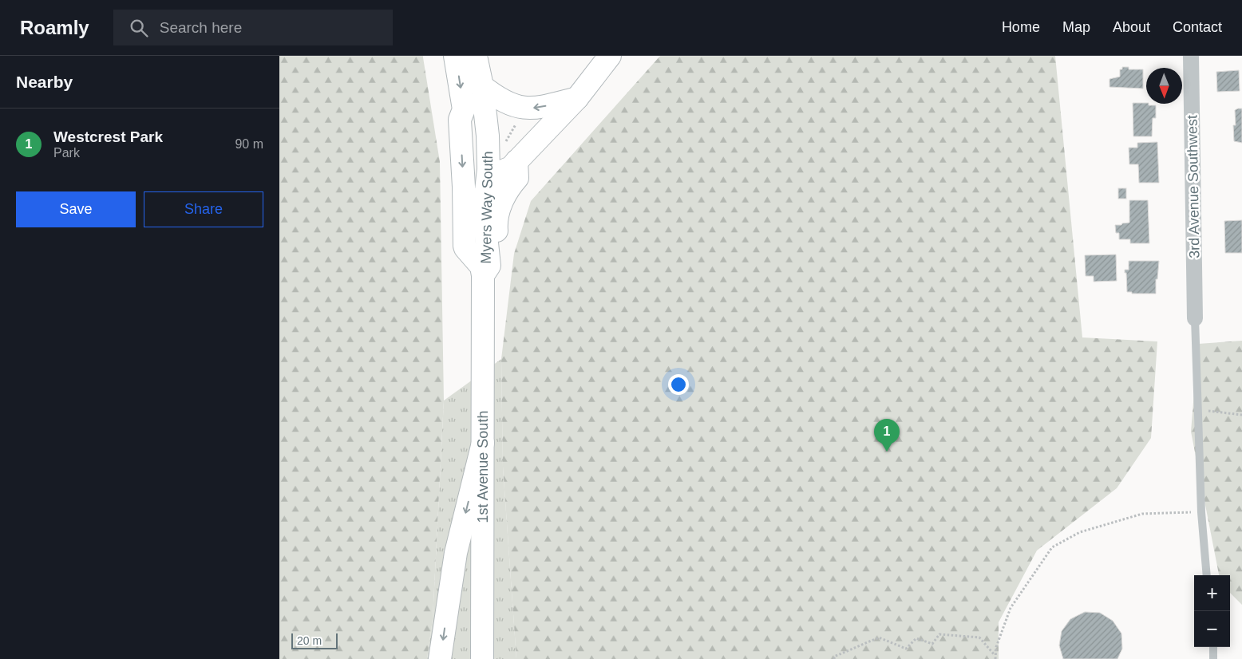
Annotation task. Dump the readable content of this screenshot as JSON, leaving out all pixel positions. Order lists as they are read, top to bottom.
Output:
{
  "streets": {
    "main road": ["Myers Way South", "1st Avenue South"],
    "street": ["3rd Avenue Southwest"]
  },
  "crossings": [
    ["Myers Way South", "1st Avenue South"]
  ],
  "scale_bar": "20 m",
  "north": "bottom",
  "page": {
    "header": "Roamly",
    "search": "Search here",
    "nav": [
      "Home",
      "Map",
      "About",
      "Contact"
    ],
    "heading": "Nearby",
    "list": [
      {
        "mark": "1",
        "name": "Westcrest Park",
        "note": "Park",
        "value": "90 m"
      }
    ],
    "buttons": ["Save", "Share"],
    "pins": "1",
    "map_buttons": ["+", "−"],
    "scale": "20 m"
  }
}
